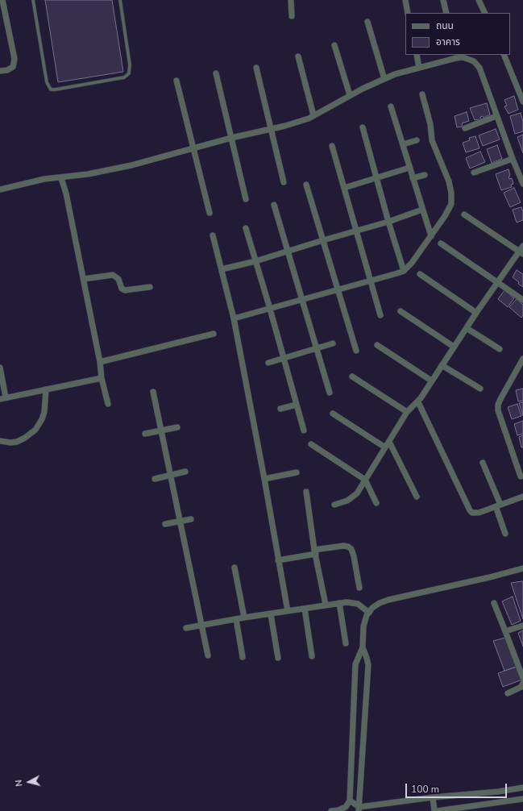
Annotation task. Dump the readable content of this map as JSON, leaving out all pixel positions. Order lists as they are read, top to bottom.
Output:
{
  "legend": ["ถนน", "อาคาร"],
  "scale_bar": "100 m",
  "north": "left"
}
